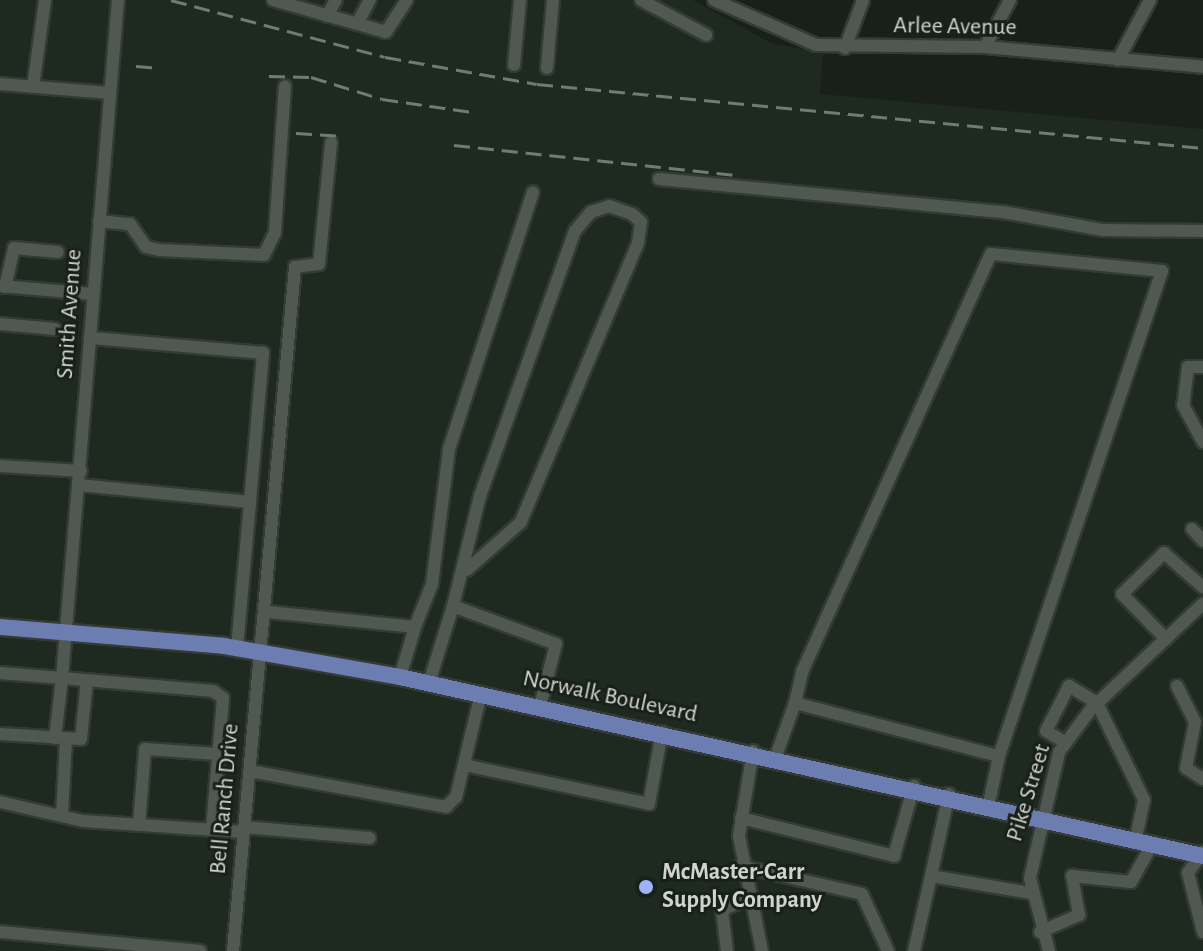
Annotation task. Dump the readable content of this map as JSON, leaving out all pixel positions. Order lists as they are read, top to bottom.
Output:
{
  "streets": {
    "main road": ["Norwalk Boulevard"],
    "street": [
      "Arlee Avenue",
      "Smith Avenue",
      "Pike Street",
      "Bell Ranch Drive"
    ]
  },
  "crossings": [
    ["Smith Avenue", "Norwalk Boulevard"],
    ["Norwalk Boulevard", "Pike Street"],
    ["Norwalk Boulevard", "Bell Ranch Drive"]
  ],
  "places": ["McMaster-Carr Supply Company"]
}
